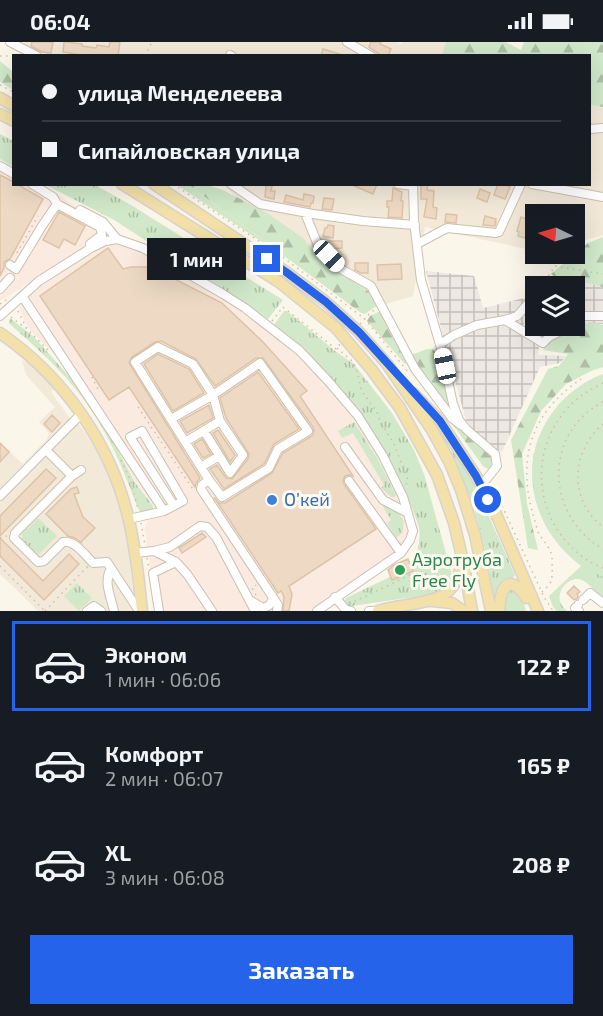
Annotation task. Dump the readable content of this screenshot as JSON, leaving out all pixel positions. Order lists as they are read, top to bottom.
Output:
{
  "places": ["О’кей", "Аэротруба Free Fly"],
  "north": "left",
  "page": {
    "status": "06:04",
    "banner": ["улица Менделеева", "Сипайловская улица"],
    "bubble": "1 мин",
    "list": [
      {
        "name": "Эконом",
        "note": "1 мин · 06:06",
        "value": "122 ₽"
      },
      {
        "name": "Комфорт",
        "note": "2 мин · 06:07",
        "value": "165 ₽"
      },
      {
        "name": "XL",
        "note": "3 мин · 06:08",
        "value": "208 ₽"
      }
    ],
    "buttons": "Заказать"
  }
}
